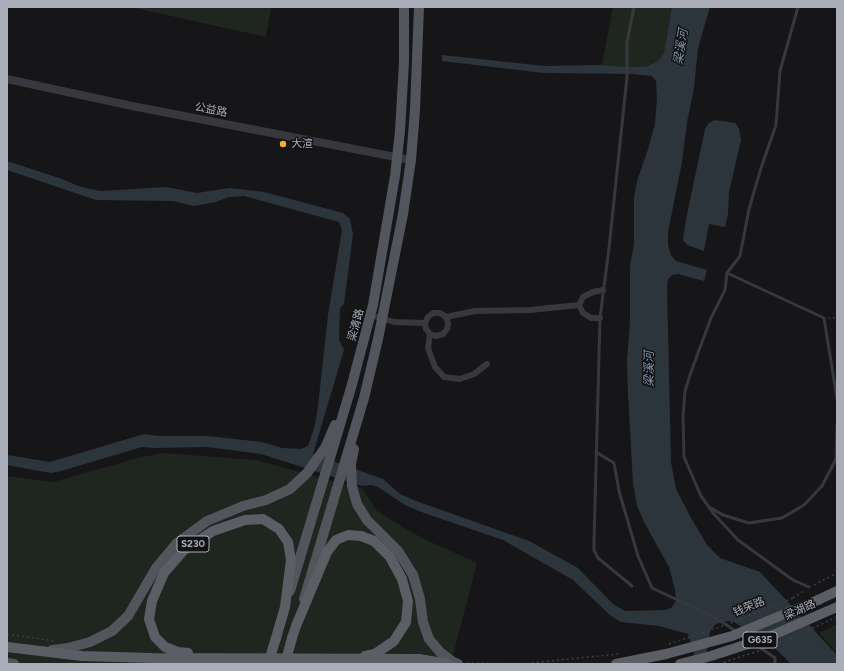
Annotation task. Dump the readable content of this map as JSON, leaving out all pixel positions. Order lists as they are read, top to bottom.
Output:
{
  "streets": {
    "highway": ["S230", "梁湖路", "G635"],
    "main road": ["梁清路"],
    "street": ["公益路"],
    "path": ["钱荣路"]
  },
  "crossings": [
    ["公益路", "梁清路"]
  ],
  "water": ["梁溪河"],
  "places": ["大渲"]
}
